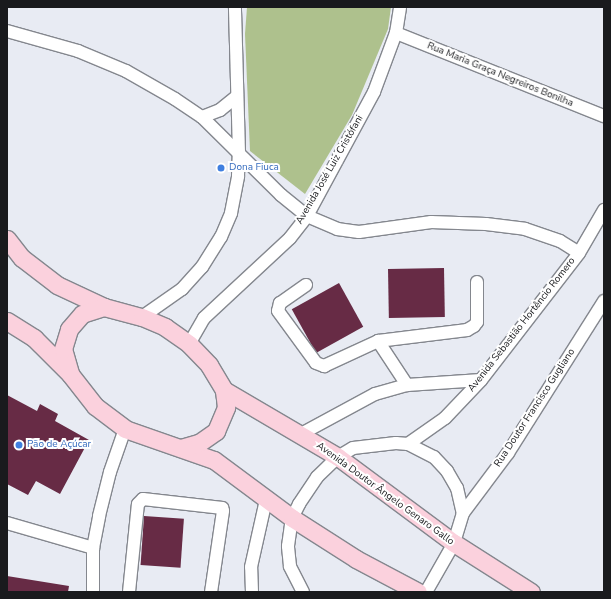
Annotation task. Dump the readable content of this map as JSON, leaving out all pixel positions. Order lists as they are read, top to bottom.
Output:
{
  "streets": {
    "main road": ["Avenida Doutor Ângelo Genaro Gallo"],
    "street": [
      "Rua Maria Graça Negreiros Bonilha",
      "Avenida José Luiz Cristófani",
      "Avenida Sebastião Hortêncio Romero",
      "Rua Doutor Francisco Gugliano"
    ]
  },
  "crossings": [
    ["Rua Maria Graça Negreiros Bonilha", "Avenida José Luiz Cristófani"],
    ["Avenida José Luiz Cristófani", "Avenida Doutor Ângelo Genaro Gallo"]
  ],
  "places": ["Dona Fiuca", "Pão de Açúcar"]
}
